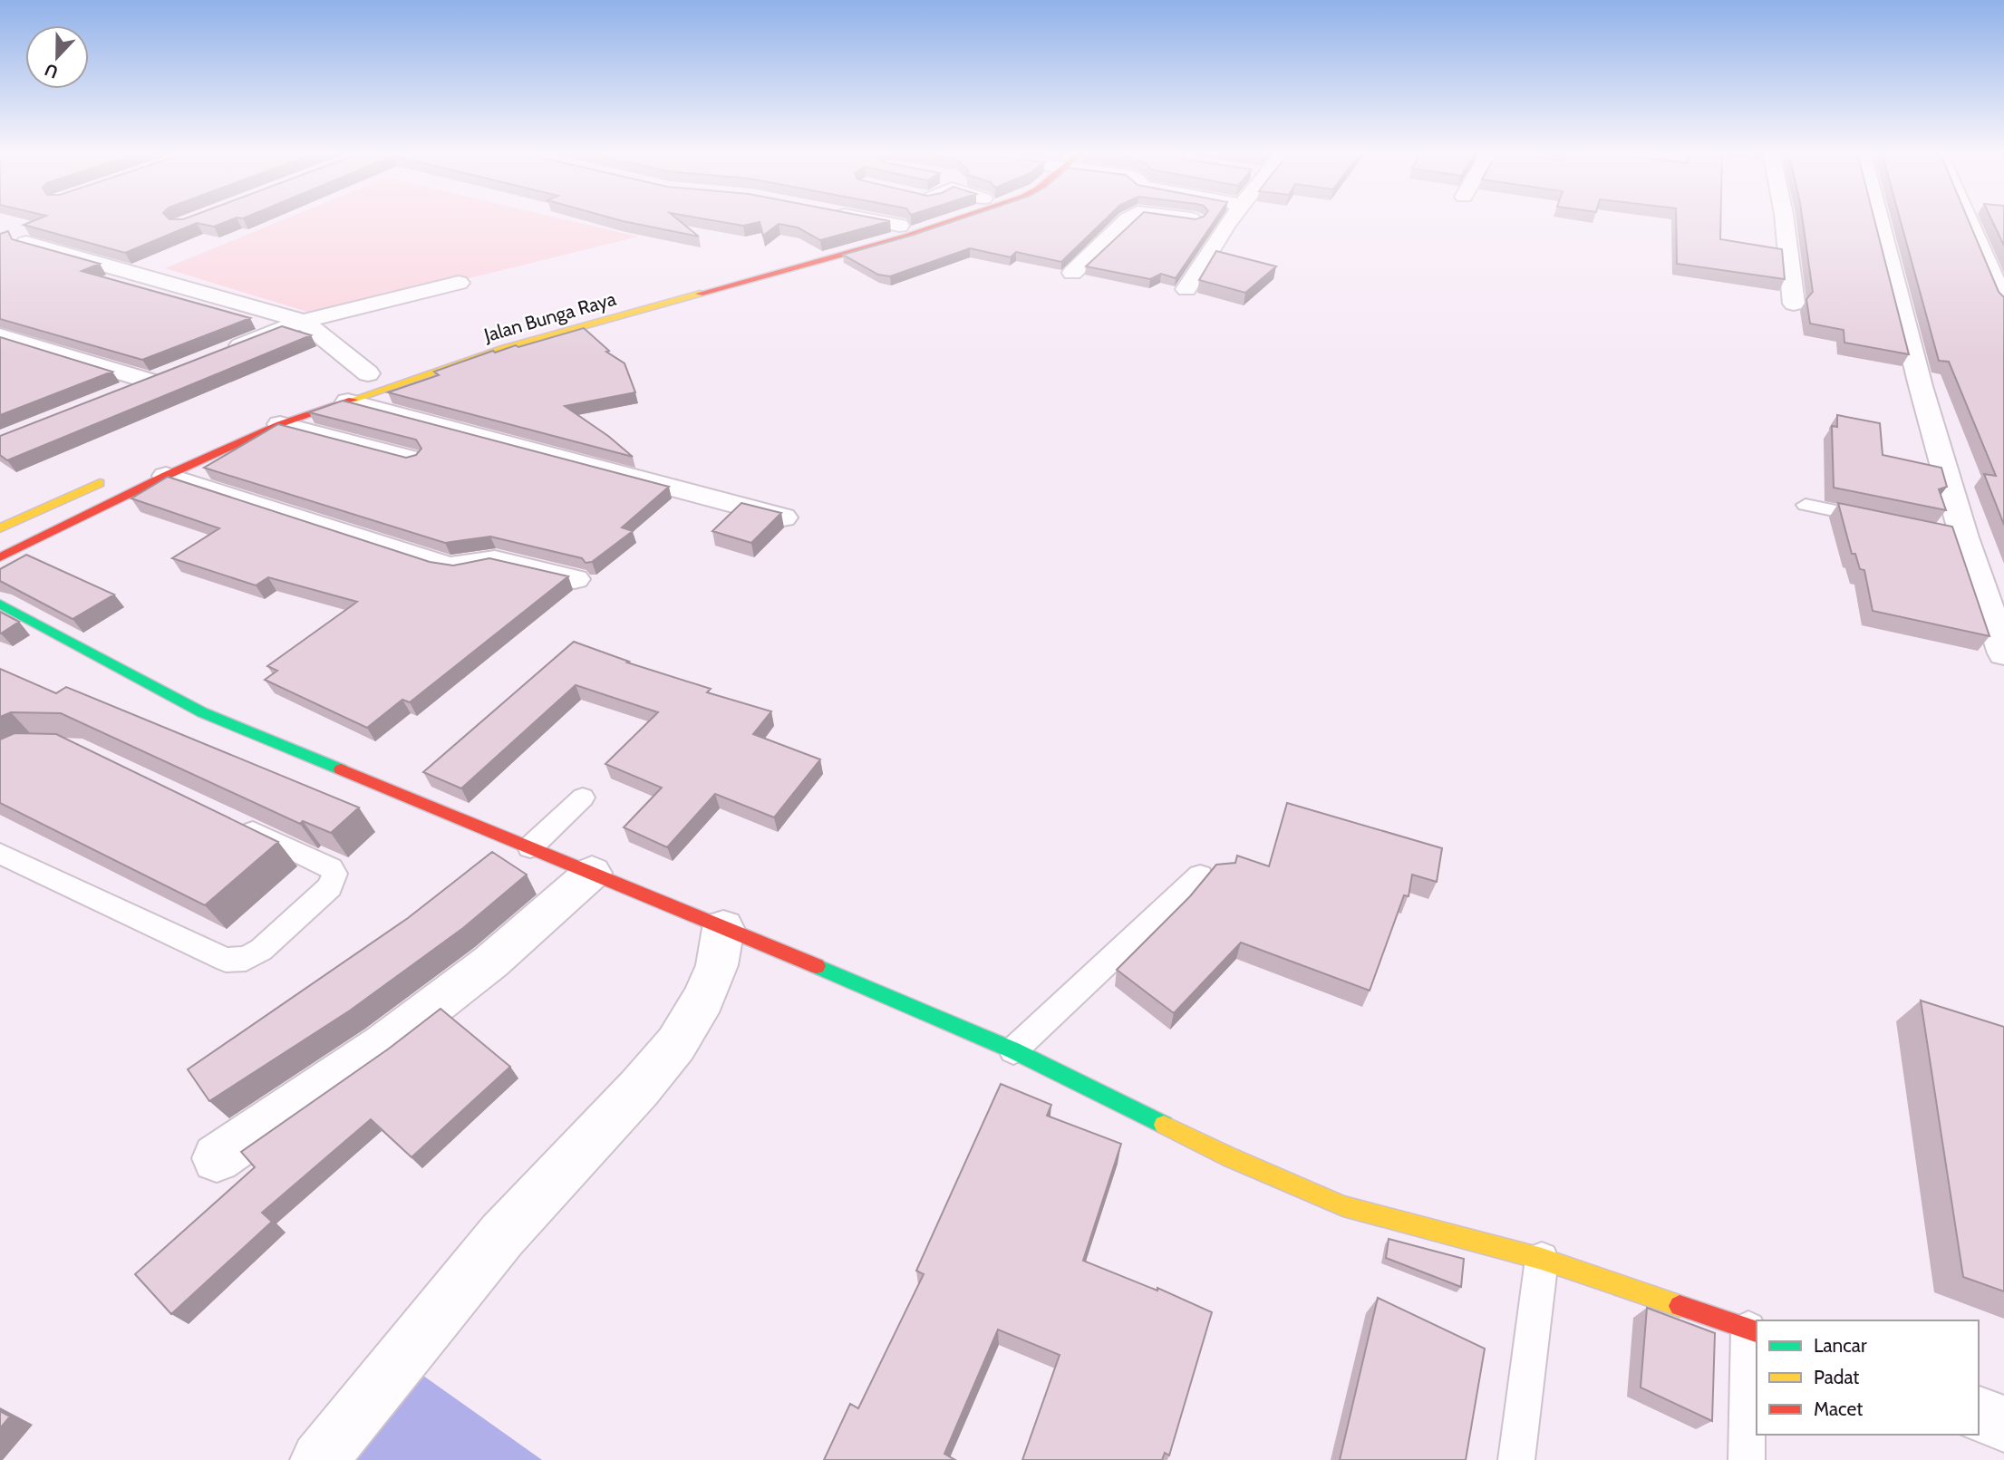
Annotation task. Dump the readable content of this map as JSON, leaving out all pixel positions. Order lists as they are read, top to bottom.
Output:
{
  "streets": {
    "main road": ["Jalan Bunga Raya"]
  },
  "legend": ["Lancar", "Padat", "Macet"],
  "north": "bottom"
}
